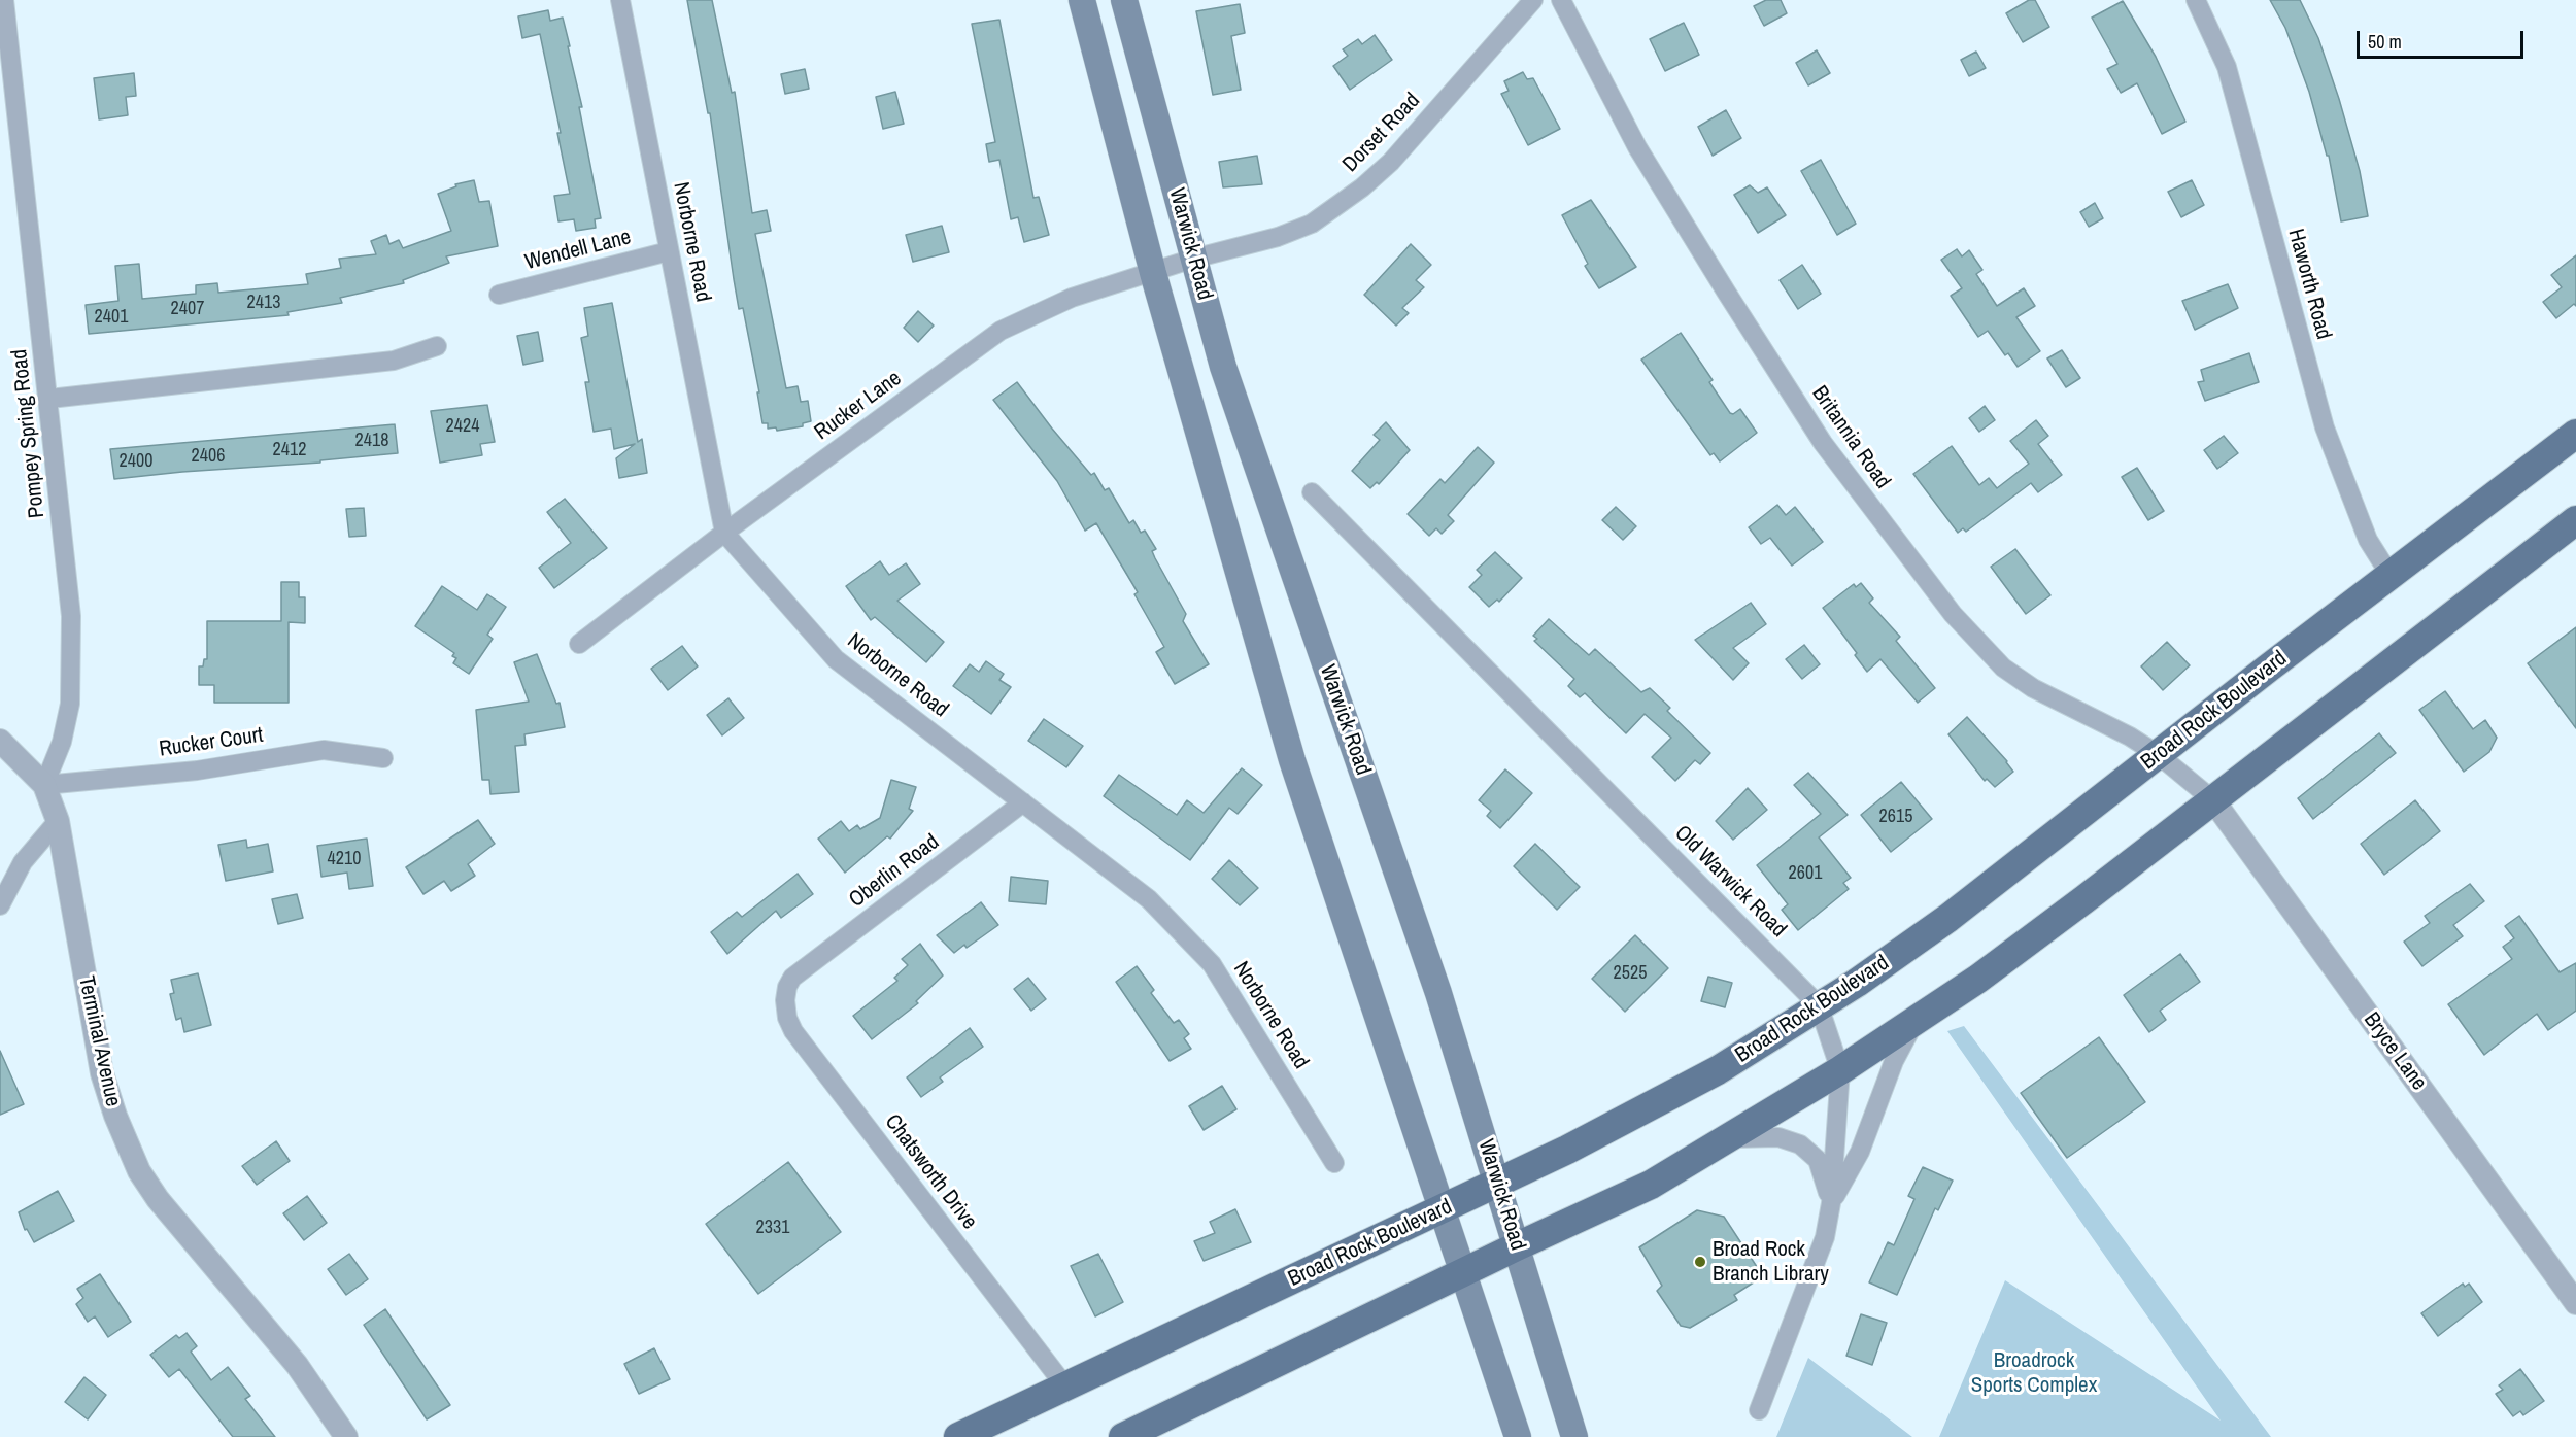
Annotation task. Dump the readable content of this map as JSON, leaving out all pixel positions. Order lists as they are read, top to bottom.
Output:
{
  "streets": {
    "main road": ["Warwick Road", "Broad Rock Boulevard"],
    "street": [
      "Dorset Road",
      "Norborne Road",
      "Wendell Lane",
      "Haworth Road",
      "Rucker Lane",
      "Pompey Spring Road",
      "Britannia Road",
      "Rucker Court",
      "Oberlin Road",
      "Old Warwick Road",
      "Terminal Avenue",
      "Bryce Lane",
      "Chatsworth Drive"
    ]
  },
  "crossings": [
    ["Dorset Road", "Warwick Road"],
    ["Dorset Road", "Rucker Lane"],
    ["Norborne Road", "Wendell Lane"],
    ["Norborne Road", "Rucker Lane"],
    ["Norborne Road", "Oberlin Road"],
    ["Warwick Road", "Rucker Lane"],
    ["Warwick Road", "Broad Rock Boulevard"],
    ["Haworth Road", "Broad Rock Boulevard"],
    ["Pompey Spring Road", "Rucker Court"],
    ["Pompey Spring Road", "Terminal Avenue"],
    ["Britannia Road", "Broad Rock Boulevard"],
    ["Britannia Road", "Bryce Lane"],
    ["Broad Rock Boulevard", "Old Warwick Road"],
    ["Broad Rock Boulevard", "Chatsworth Drive"],
    ["Rucker Court", "Terminal Avenue"],
    ["Oberlin Road", "Chatsworth Drive"]
  ],
  "parks": ["Broadrock Sports Complex"],
  "places": ["Broad Rock Branch Library"],
  "house_numbers": [
    "2413",
    "2407",
    "2401",
    "2424",
    "2418",
    "2412",
    "2406",
    "2400",
    "2615",
    "4210",
    "2601",
    "2525",
    "2331"
  ],
  "scale_bar": "50 m"
}
